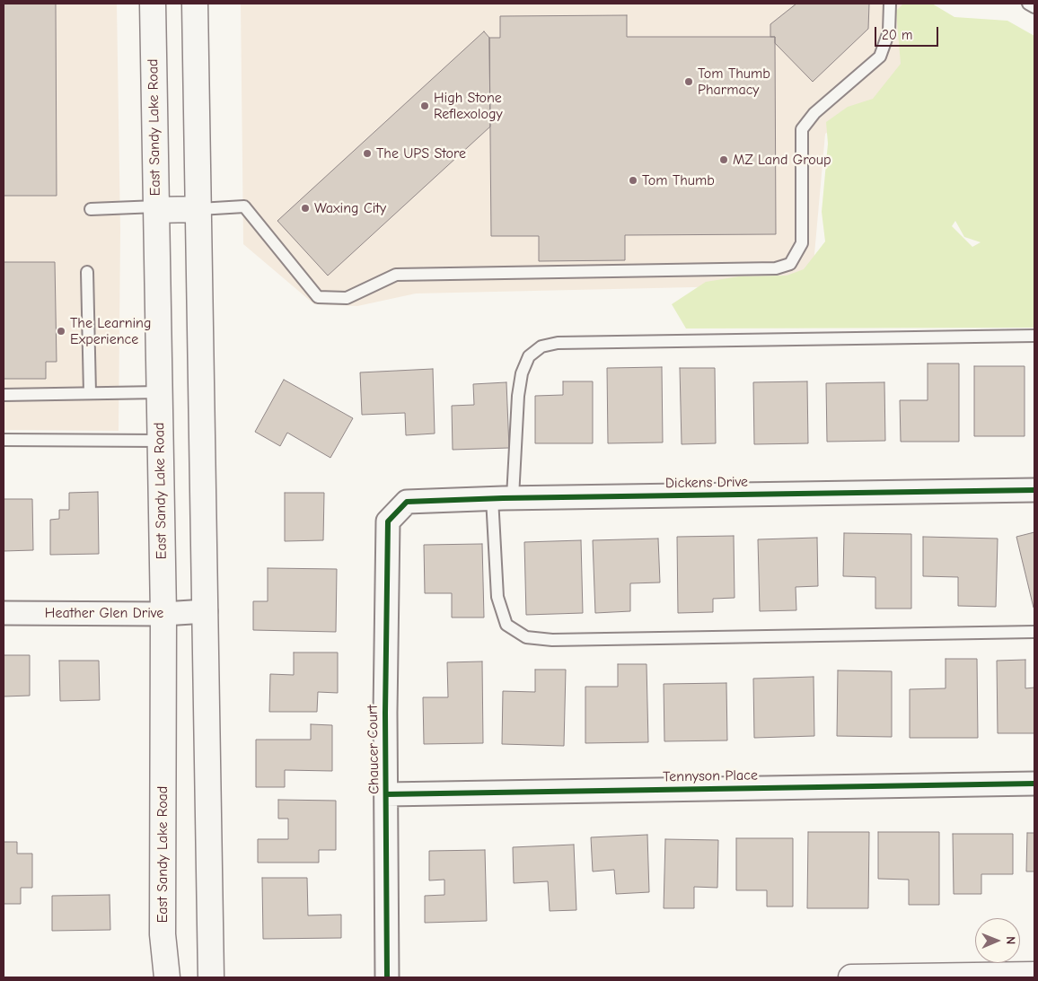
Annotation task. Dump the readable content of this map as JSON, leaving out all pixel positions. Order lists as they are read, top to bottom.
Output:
{
  "streets": {
    "main road": ["East Sandy Lake Road"],
    "street": [
      "Dickens Drive",
      "Heather Glen Drive",
      "Chaucer Court",
      "Tennyson Place"
    ]
  },
  "crossings": [
    ["East Sandy Lake Road", "Heather Glen Drive"],
    ["Dickens Drive", "Chaucer Court"],
    ["Chaucer Court", "Tennyson Place"]
  ],
  "places": [
    "Tom Thumb Pharmacy",
    "High Stone Reflexology",
    "The UPS Store",
    "MZ Land Group",
    "Tom Thumb",
    "Waxing City",
    "The Learning Experience"
  ],
  "scale_bar": "20 m",
  "north": "right"
}
